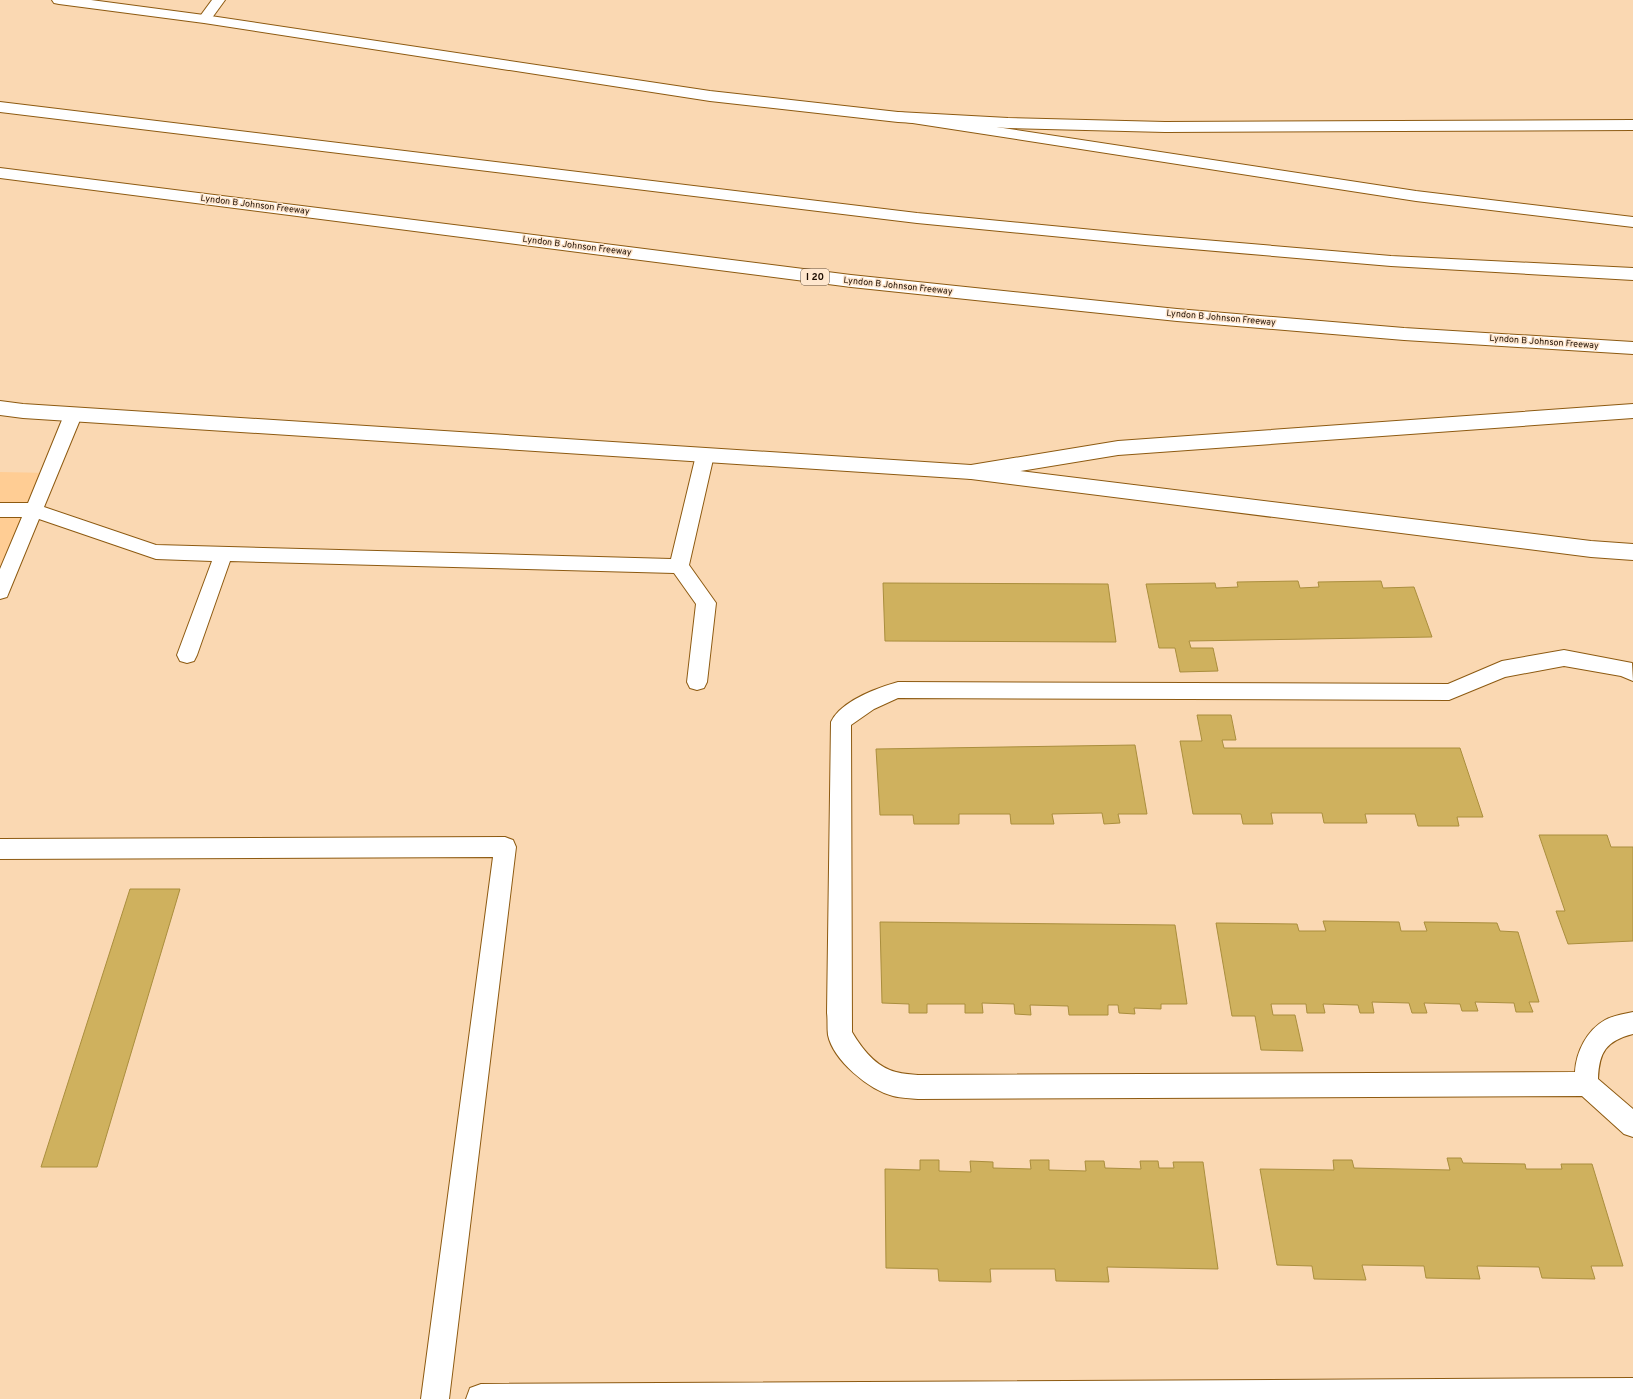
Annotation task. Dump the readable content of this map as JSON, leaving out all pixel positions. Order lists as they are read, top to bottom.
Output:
{
  "streets": {
    "main road": ["Lyndon B Johnson Freeway", "I 20"]
  }
}
